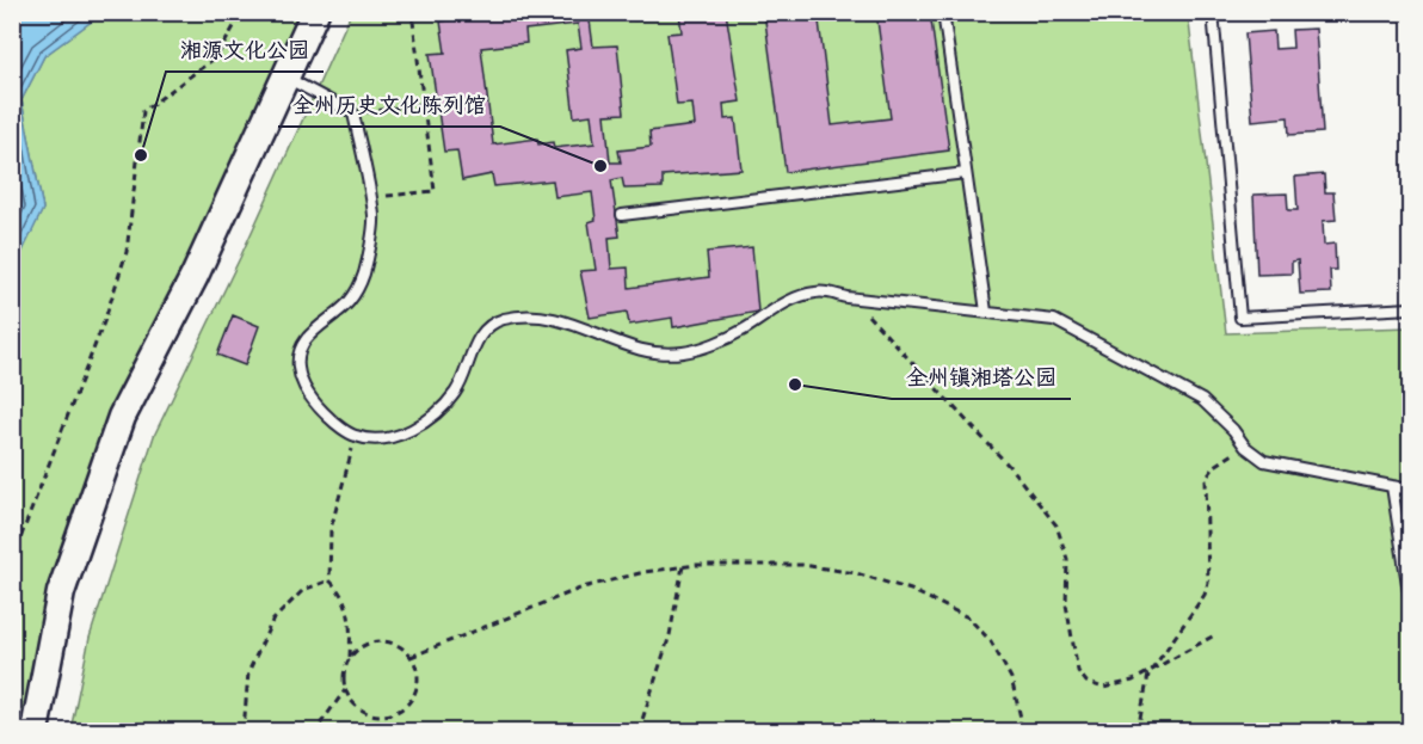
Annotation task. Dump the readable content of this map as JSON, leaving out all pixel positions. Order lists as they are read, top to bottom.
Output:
{
  "places": ["湘源文化公园", "全州历史文化陈列馆", "全州镇湘塔公园"]
}
